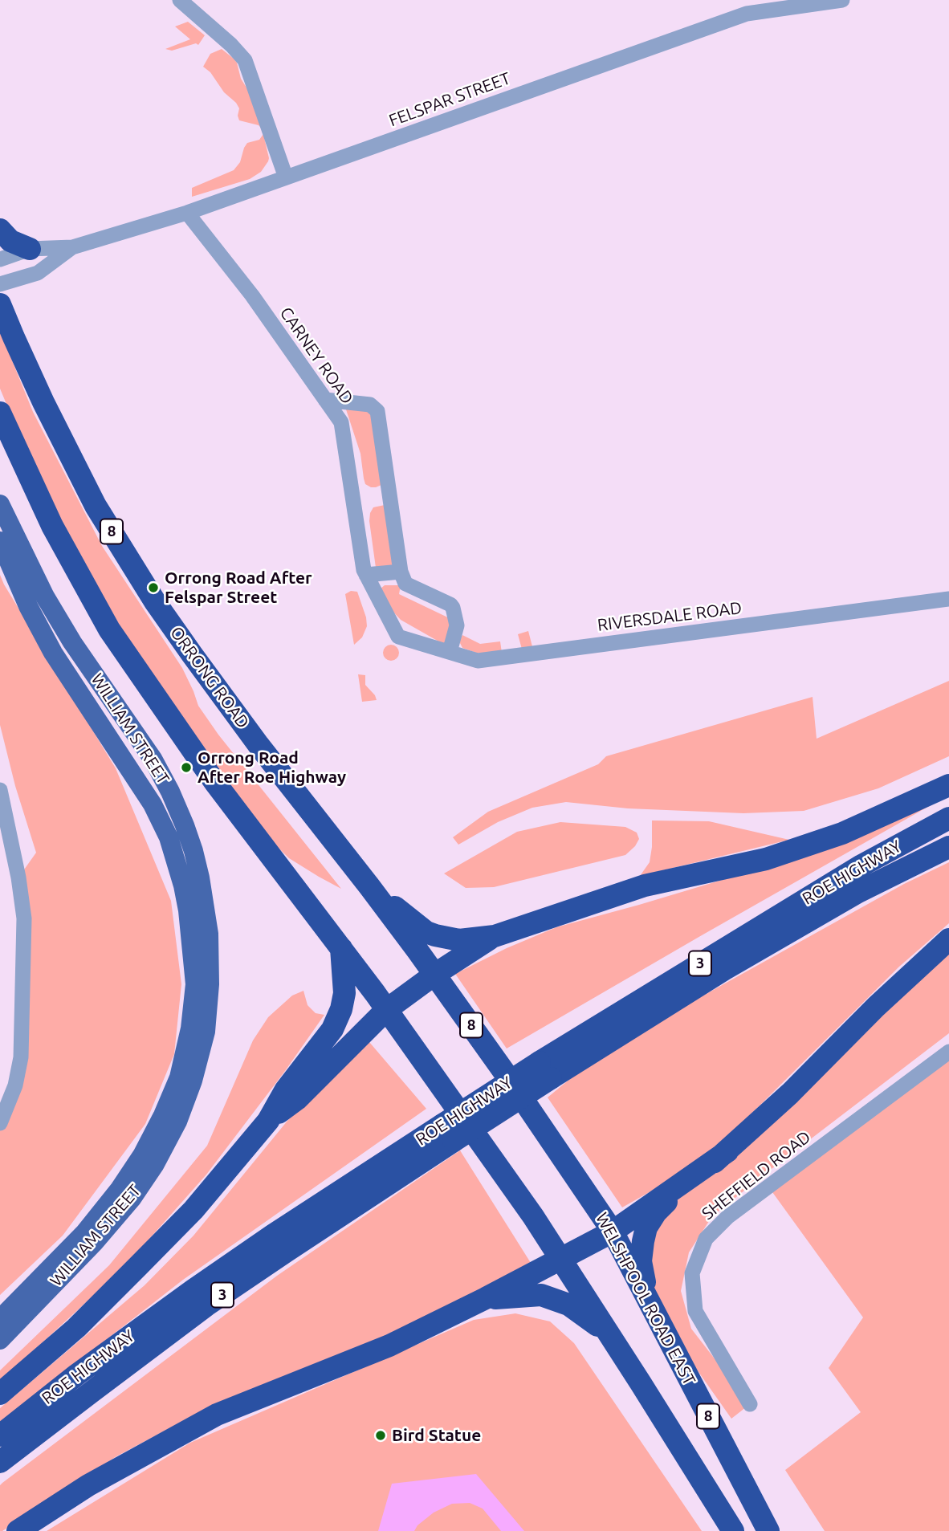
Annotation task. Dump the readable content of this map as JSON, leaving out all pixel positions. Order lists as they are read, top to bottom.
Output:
{
  "streets": {
    "highway": [
      "8",
      "ORRONG ROAD",
      "ROE HIGHWAY",
      "3",
      "WELSHPOOL ROAD EAST"
    ],
    "main road": ["WILLIAM STREET"],
    "street": [
      "FELSPAR STREET",
      "CARNEY ROAD",
      "RIVERSDALE ROAD",
      "SHEFFIELD ROAD"
    ]
  },
  "crossings": [
    ["FELSPAR STREET", "CARNEY ROAD"],
    ["CARNEY ROAD", "RIVERSDALE ROAD"],
    ["ORRONG ROAD", "WELSHPOOL ROAD EAST"]
  ],
  "places": ["Orrong Road After Felspar Street", "Orrong Road After Roe Highway", "Bird Statue"]
}
